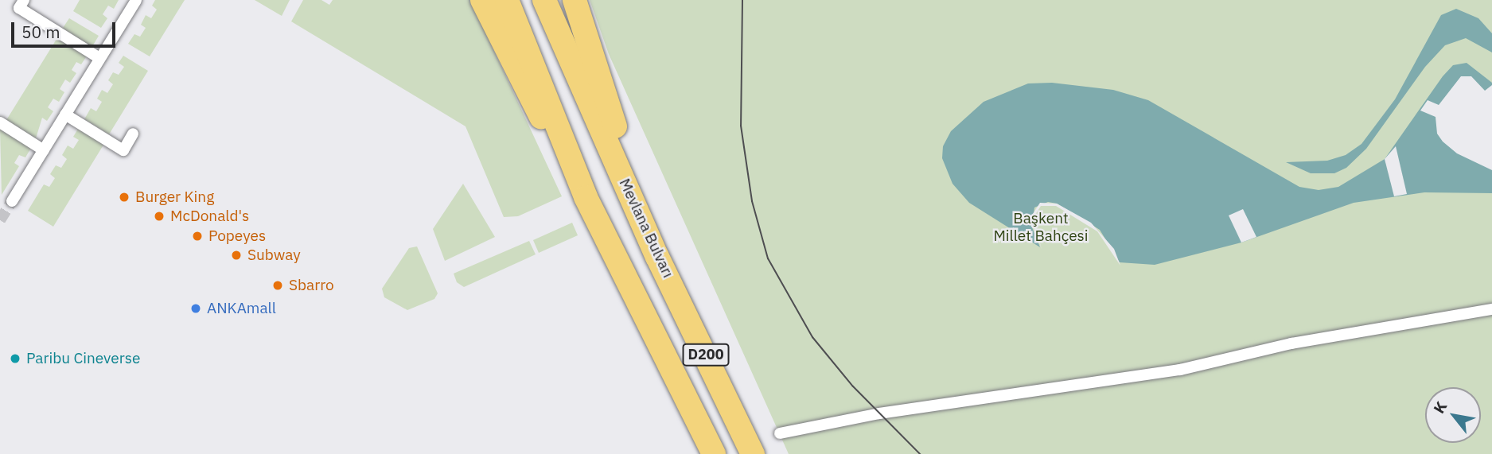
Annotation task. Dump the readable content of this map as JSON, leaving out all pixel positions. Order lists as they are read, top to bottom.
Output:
{
  "streets": {
    "highway": ["Mevlana Bulvarı", "D200"]
  },
  "parks": ["Başkent Millet Bahçesi"],
  "places": [
    "Burger King",
    "McDonald's",
    "Popeyes",
    "Subway",
    "Sbarro",
    "ANKAmall",
    "Paribu Cineverse"
  ],
  "scale_bar": "50 m",
  "north": "top left"
}
